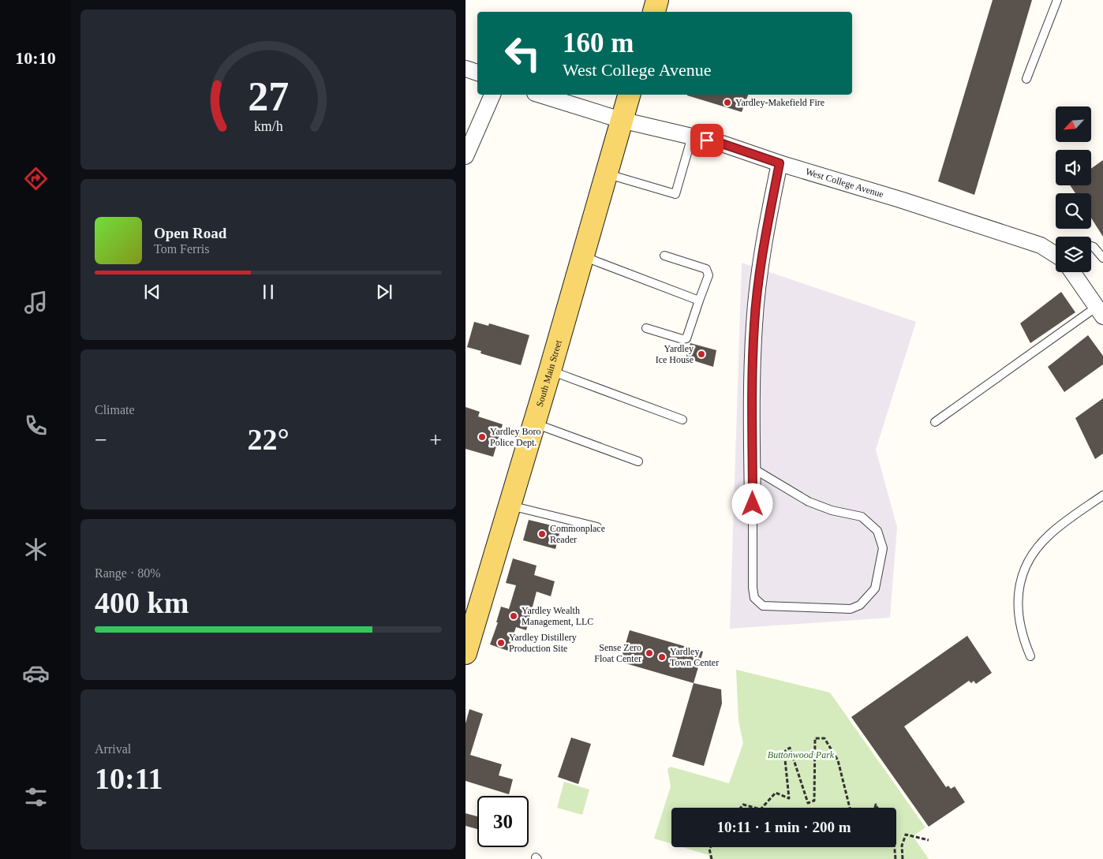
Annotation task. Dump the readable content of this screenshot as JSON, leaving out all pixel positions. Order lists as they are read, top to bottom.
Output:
{
  "streets": {
    "main road": ["South Main Street"],
    "street": ["West College Avenue"]
  },
  "crossings": [
    ["West College Avenue", "South Main Street"]
  ],
  "parks": ["Buttonwood Park"],
  "places": [
    "Yardley-Makefield Fire",
    "Yardley Ice House",
    "Yardley Boro Police Dept.",
    "Commonplace Reader",
    "Yardley Wealth Management, LLC",
    "Yardley Distillery Production Site",
    "Sense Zero Float Center",
    "Yardley Town Center"
  ],
  "north": "bottom left",
  "page": {
    "tabs": "10:10",
    "turn": ["160 m", "West College Avenue"],
    "song": ["Open Road", "Tom Ferris"],
    "tile": [
      "Climate",
      ["Range · 80%", "400 km"],
      ["Arrival", "10:11"]
    ],
    "heat": ["−", "22°", "+"],
    "limit": "30",
    "trip": "10:11 · 1 min · 200 m",
    "gauge": ["27", "km/h"]
  }
}
